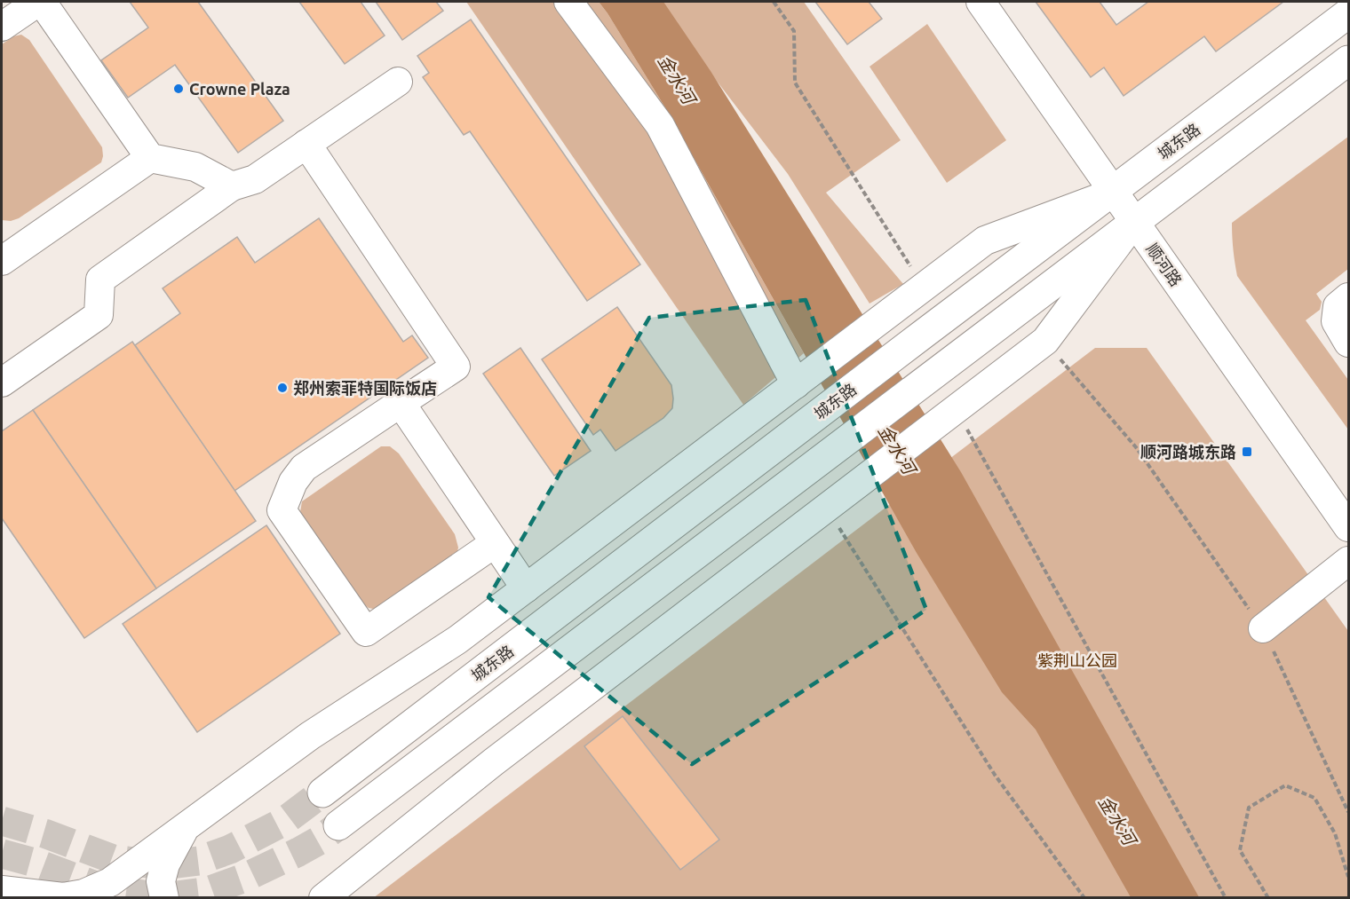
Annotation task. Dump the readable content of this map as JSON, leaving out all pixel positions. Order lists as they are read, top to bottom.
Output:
{
  "streets": {
    "main road": ["城东路"],
    "street": ["顺河路"]
  },
  "crossings": [
    ["城东路", "顺河路"]
  ],
  "water": ["金水河"],
  "parks": ["紫荆山公园"],
  "places": {
    "other": ["Crowne Plaza", "郑州索菲特国际饭店"],
    "transit": ["顺河路城东路"]
  }
}
